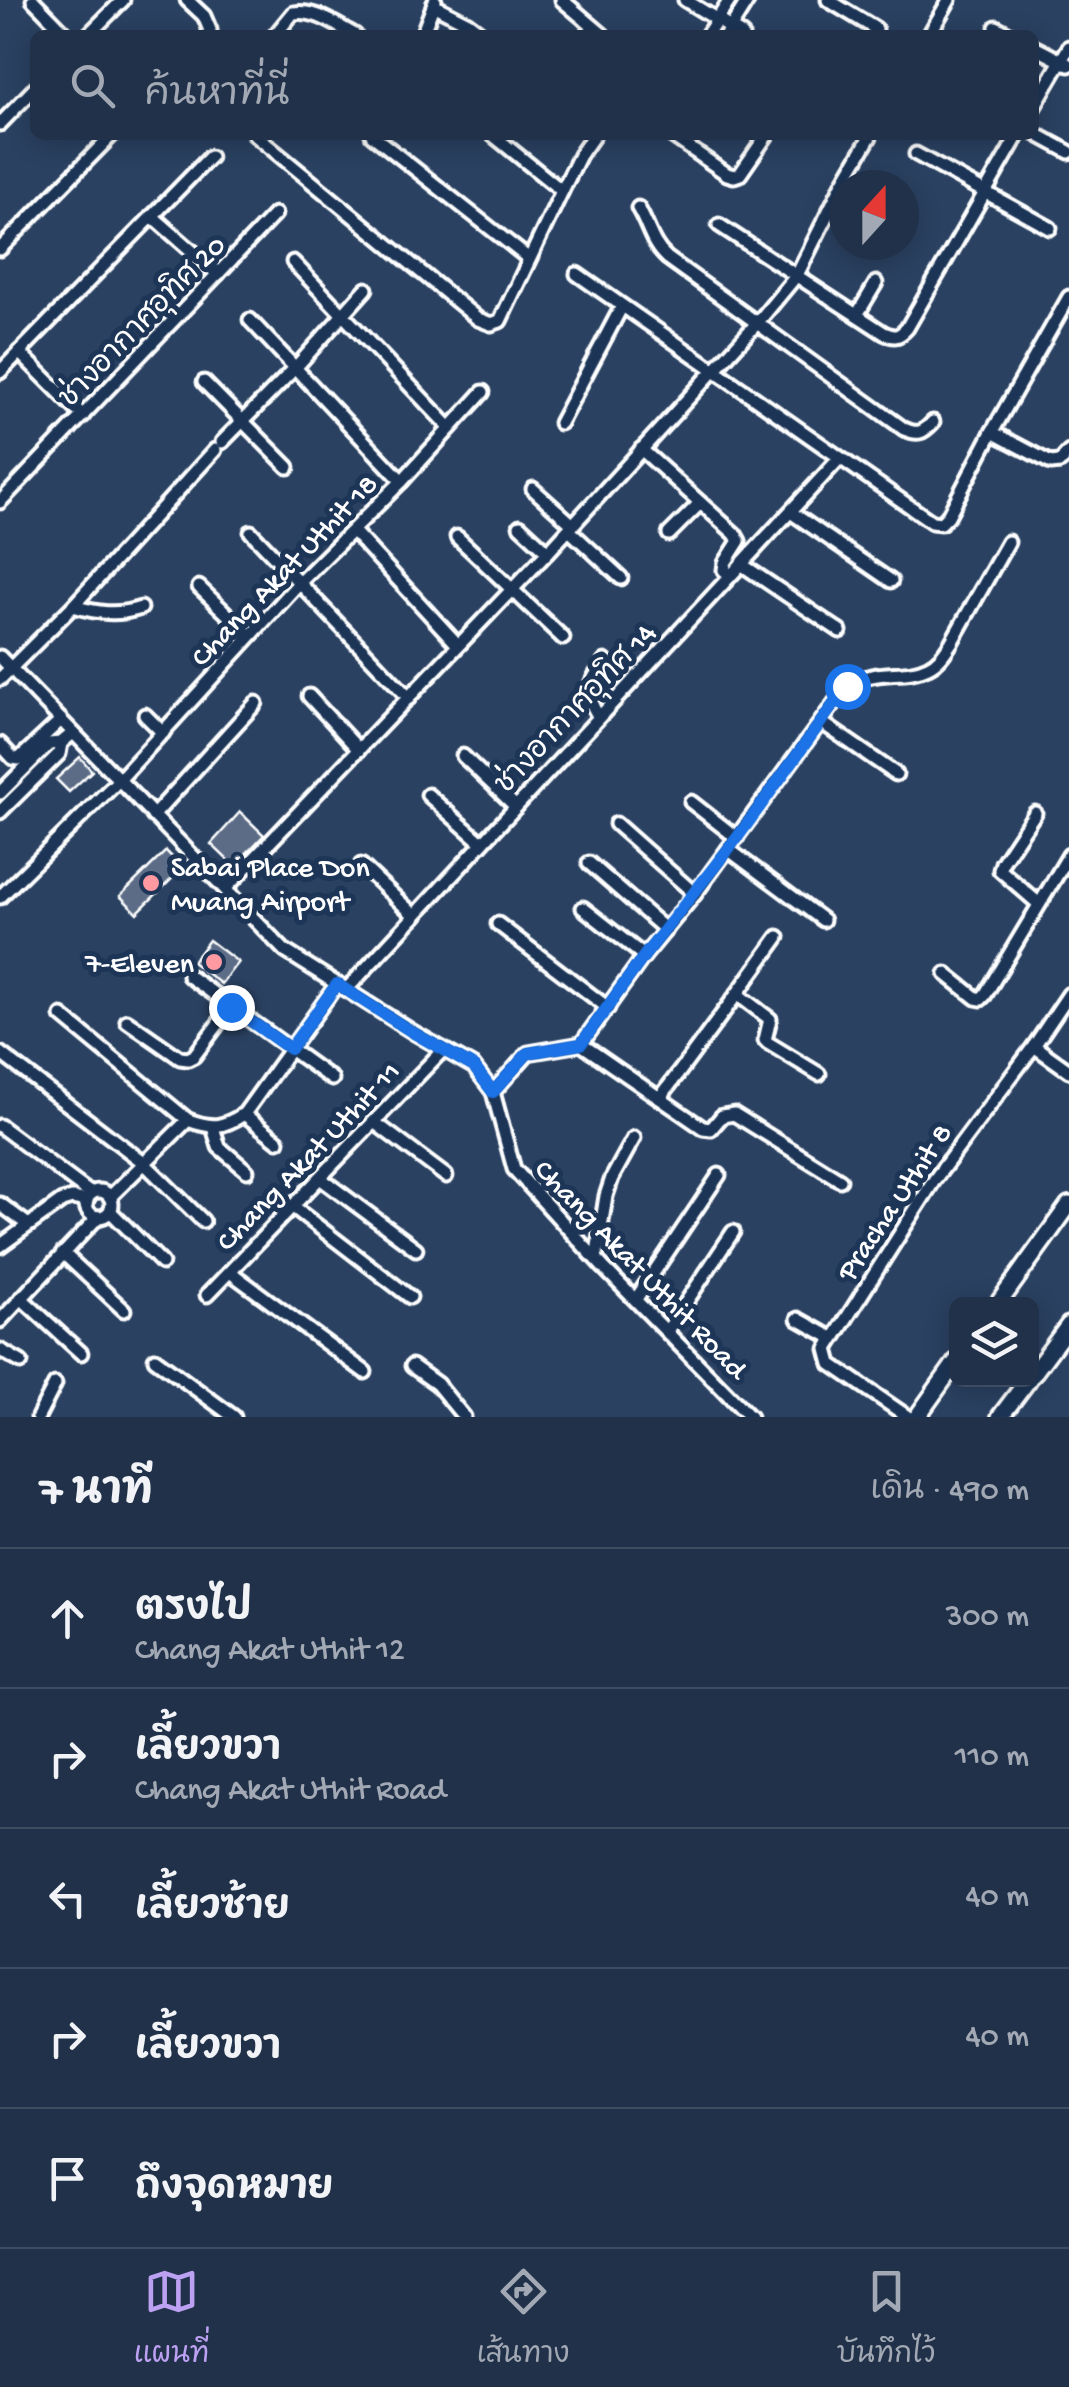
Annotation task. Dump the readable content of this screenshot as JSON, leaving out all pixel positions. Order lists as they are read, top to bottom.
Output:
{
  "streets": {
    "street": [
      "ช่างอากาศอุทิศ 20",
      "Chang Akat Uthit 18",
      "ช่างอากาศอุทิศ 14",
      "Chang Akat Uthit 11",
      "Pracha Uthit 8",
      "Chang Akat Uthit Road"
    ]
  },
  "places": ["Sabai Place Don Muang Airport", "7-Eleven"],
  "north": "top",
  "page": {
    "search": "ค้นหาที่นี่",
    "heading": ["7 นาที", "เดิน · 490 m"],
    "list": [
      ["ตรงไป", "Chang Akat Uthit 12", "300 m"],
      ["เลี้ยวขวา", "Chang Akat Uthit Road", "110 m"],
      ["เลี้ยวซ้าย", "40 m"],
      ["เลี้ยวขวา", "40 m"],
      "ถึงจุดหมาย"
    ],
    "nav": ["แผนที่", "เส้นทาง", "บันทึกไว้"]
  }
}
